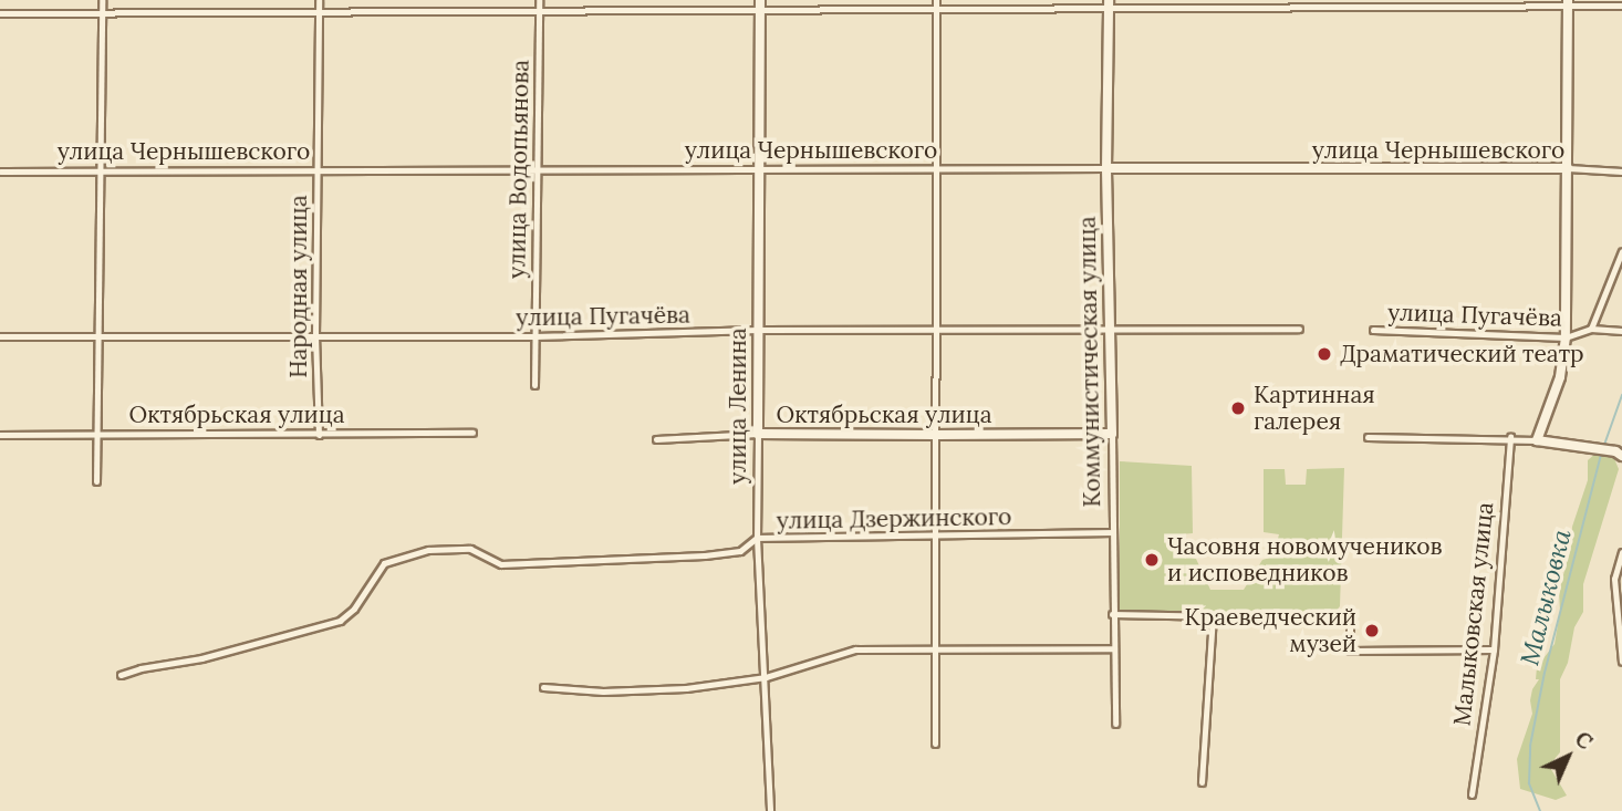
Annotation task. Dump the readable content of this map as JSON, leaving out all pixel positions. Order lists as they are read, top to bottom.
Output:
{
  "streets": {
    "street": [
      "улица Чернышевского",
      "улица Водопьянова",
      "Народная улица",
      "улица Пугачёва",
      "Коммунистическая улица",
      "улица Ленина",
      "Октябрьская улица",
      "улица Дзержинского",
      "Малыковская улица"
    ]
  },
  "crossings": [
    ["улица Чернышевского", "улица Водопьянова"],
    ["улица Чернышевского", "Народная улица"],
    ["улица Чернышевского", "Коммунистическая улица"],
    ["улица Чернышевского", "улица Ленина"],
    ["улица Водопьянова", "улица Пугачёва"],
    ["Народная улица", "улица Пугачёва"],
    ["Народная улица", "Октябрьская улица"],
    ["улица Пугачёва", "Коммунистическая улица"],
    ["улица Пугачёва", "улица Ленина"],
    ["Коммунистическая улица", "Октябрьская улица"],
    ["Коммунистическая улица", "улица Дзержинского"],
    ["улица Ленина", "Октябрьская улица"],
    ["улица Ленина", "улица Дзержинского"]
  ],
  "water": ["Малыковка"],
  "places": [
    "Драматический театр",
    "Картинная галерея",
    "Часовня новомучеников и исповедников",
    "Краеведческий музей"
  ],
  "north": "top right"
}
